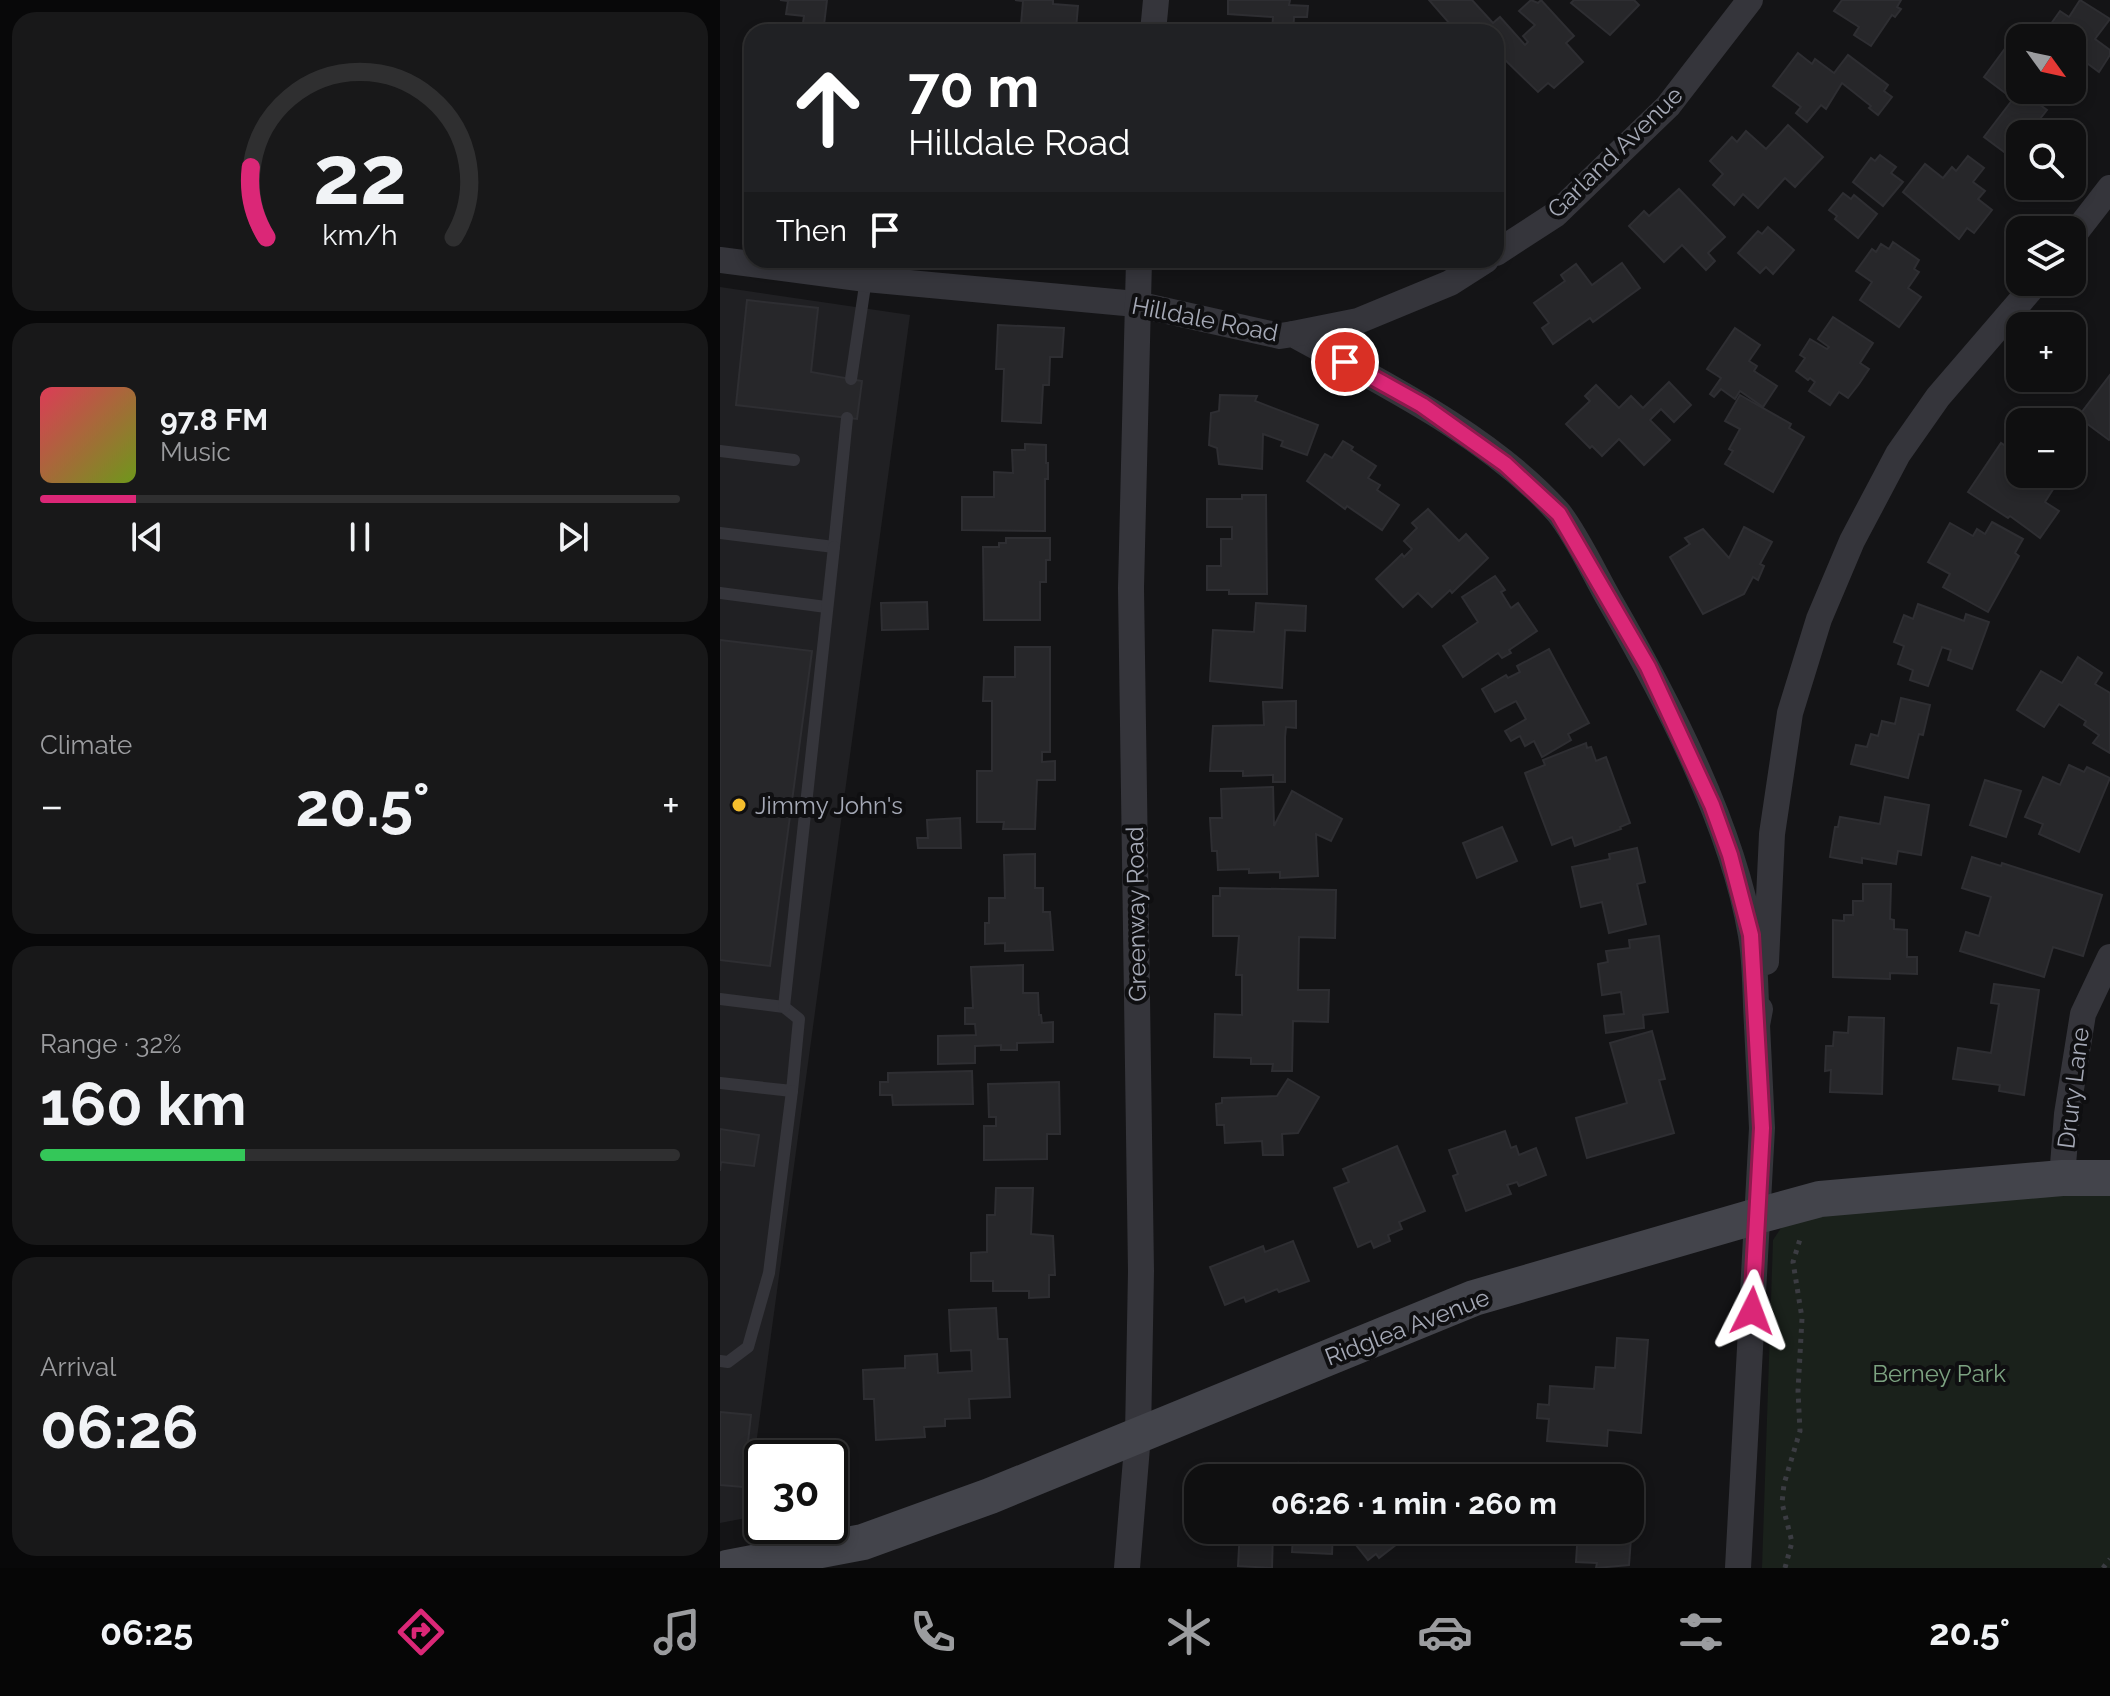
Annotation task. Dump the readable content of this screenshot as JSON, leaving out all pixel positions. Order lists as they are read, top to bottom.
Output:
{
  "streets": {
    "street": [
      "Garland Avenue",
      "Hilldale Road",
      "Greenway Road",
      "Drury Lane",
      "Ridglea Avenue"
    ]
  },
  "crossings": [
    ["Hilldale Road", "Greenway Road"],
    ["Greenway Road", "Ridglea Avenue"],
    ["Drury Lane", "Ridglea Avenue"]
  ],
  "parks": ["Berney Park"],
  "places": ["Jimmy John's"],
  "north": "bottom right",
  "page": {
    "map_buttons": ["+", "−"],
    "turn": ["70 m", "Hilldale Road"],
    "then": "Then",
    "song": ["97.8 FM", "Music"],
    "tile": [
      "Climate",
      ["Range · 32%", "160 km"],
      ["Arrival", "06:26"]
    ],
    "heat": ["−", "20.5°", "+"],
    "limit": "30",
    "trip": "06:26 · 1 min · 260 m",
    "tabs": ["06:25", "20.5°"],
    "gauge": ["22", "km/h"]
  }
}
